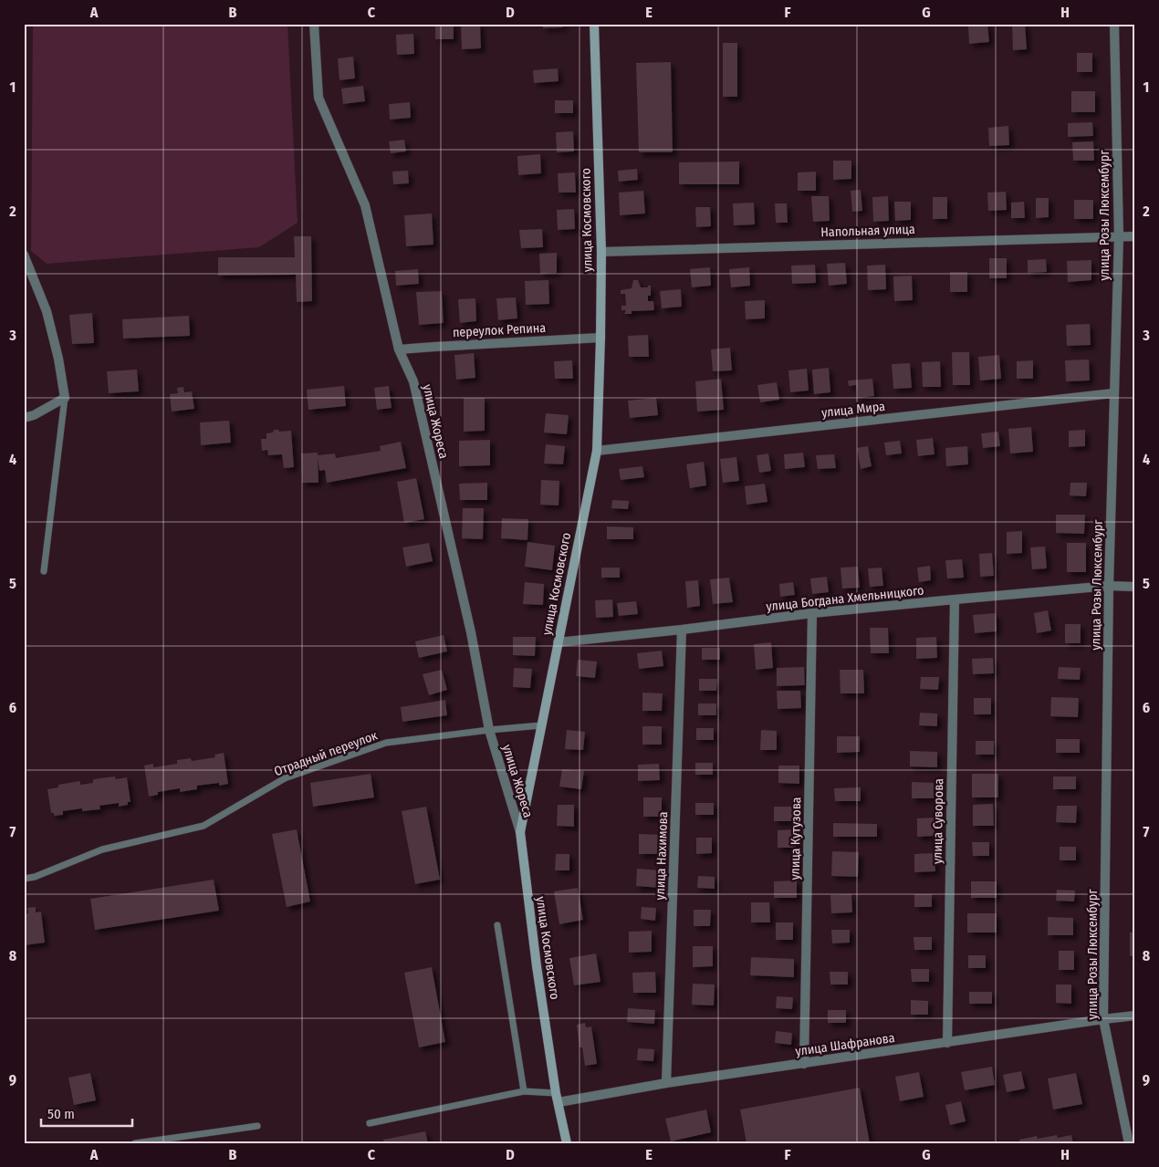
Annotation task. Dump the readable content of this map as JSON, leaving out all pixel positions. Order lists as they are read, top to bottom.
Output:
{
  "streets": {
    "main road": ["улица Космовского"],
    "street": [
      "улица Розы Люксембург",
      "Напольная улица",
      "переулок Репина",
      "улица Мира",
      "улица Жореса",
      "улица Богдана Хмельницкого",
      "улица Суворова",
      "улица Кутузова",
      "улица Нахимова",
      "улица Шафранова"
    ],
    "lane": ["Отрадный переулок"]
  },
  "crossings": [
    ["улица Розы Люксембург", "Напольная улица"],
    ["улица Розы Люксембург", "улица Мира"],
    ["улица Розы Люксембург", "улица Богдана Хмельницкого"],
    ["улица Розы Люксембург", "улица Шафранова"],
    ["улица Космовского", "Напольная улица"],
    ["улица Космовского", "переулок Репина"],
    ["улица Космовского", "улица Мира"],
    ["улица Космовского", "улица Жореса"],
    ["улица Космовского", "улица Богдана Хмельницкого"],
    ["улица Космовского", "Отрадный переулок"],
    ["улица Космовского", "улица Шафранова"],
    ["переулок Репина", "улица Жореса"],
    ["улица Жореса", "Отрадный переулок"],
    ["улица Богдана Хмельницкого", "улица Суворова"],
    ["улица Богдана Хмельницкого", "улица Кутузова"],
    ["улица Богдана Хмельницкого", "улица Нахимова"],
    ["улица Суворова", "улица Шафранова"],
    ["улица Кутузова", "улица Шафранова"],
    ["улица Нахимова", "улица Шафранова"]
  ],
  "scale_bar": "50 m",
  "grid": {
    "columns": [
      "A",
      "B",
      "C",
      "D",
      "E",
      "F",
      "G",
      "H"
    ],
    "rows": [
      "1",
      "2",
      "3",
      "4",
      "5",
      "6",
      "7",
      "8",
      "9"
    ]
  }
}
